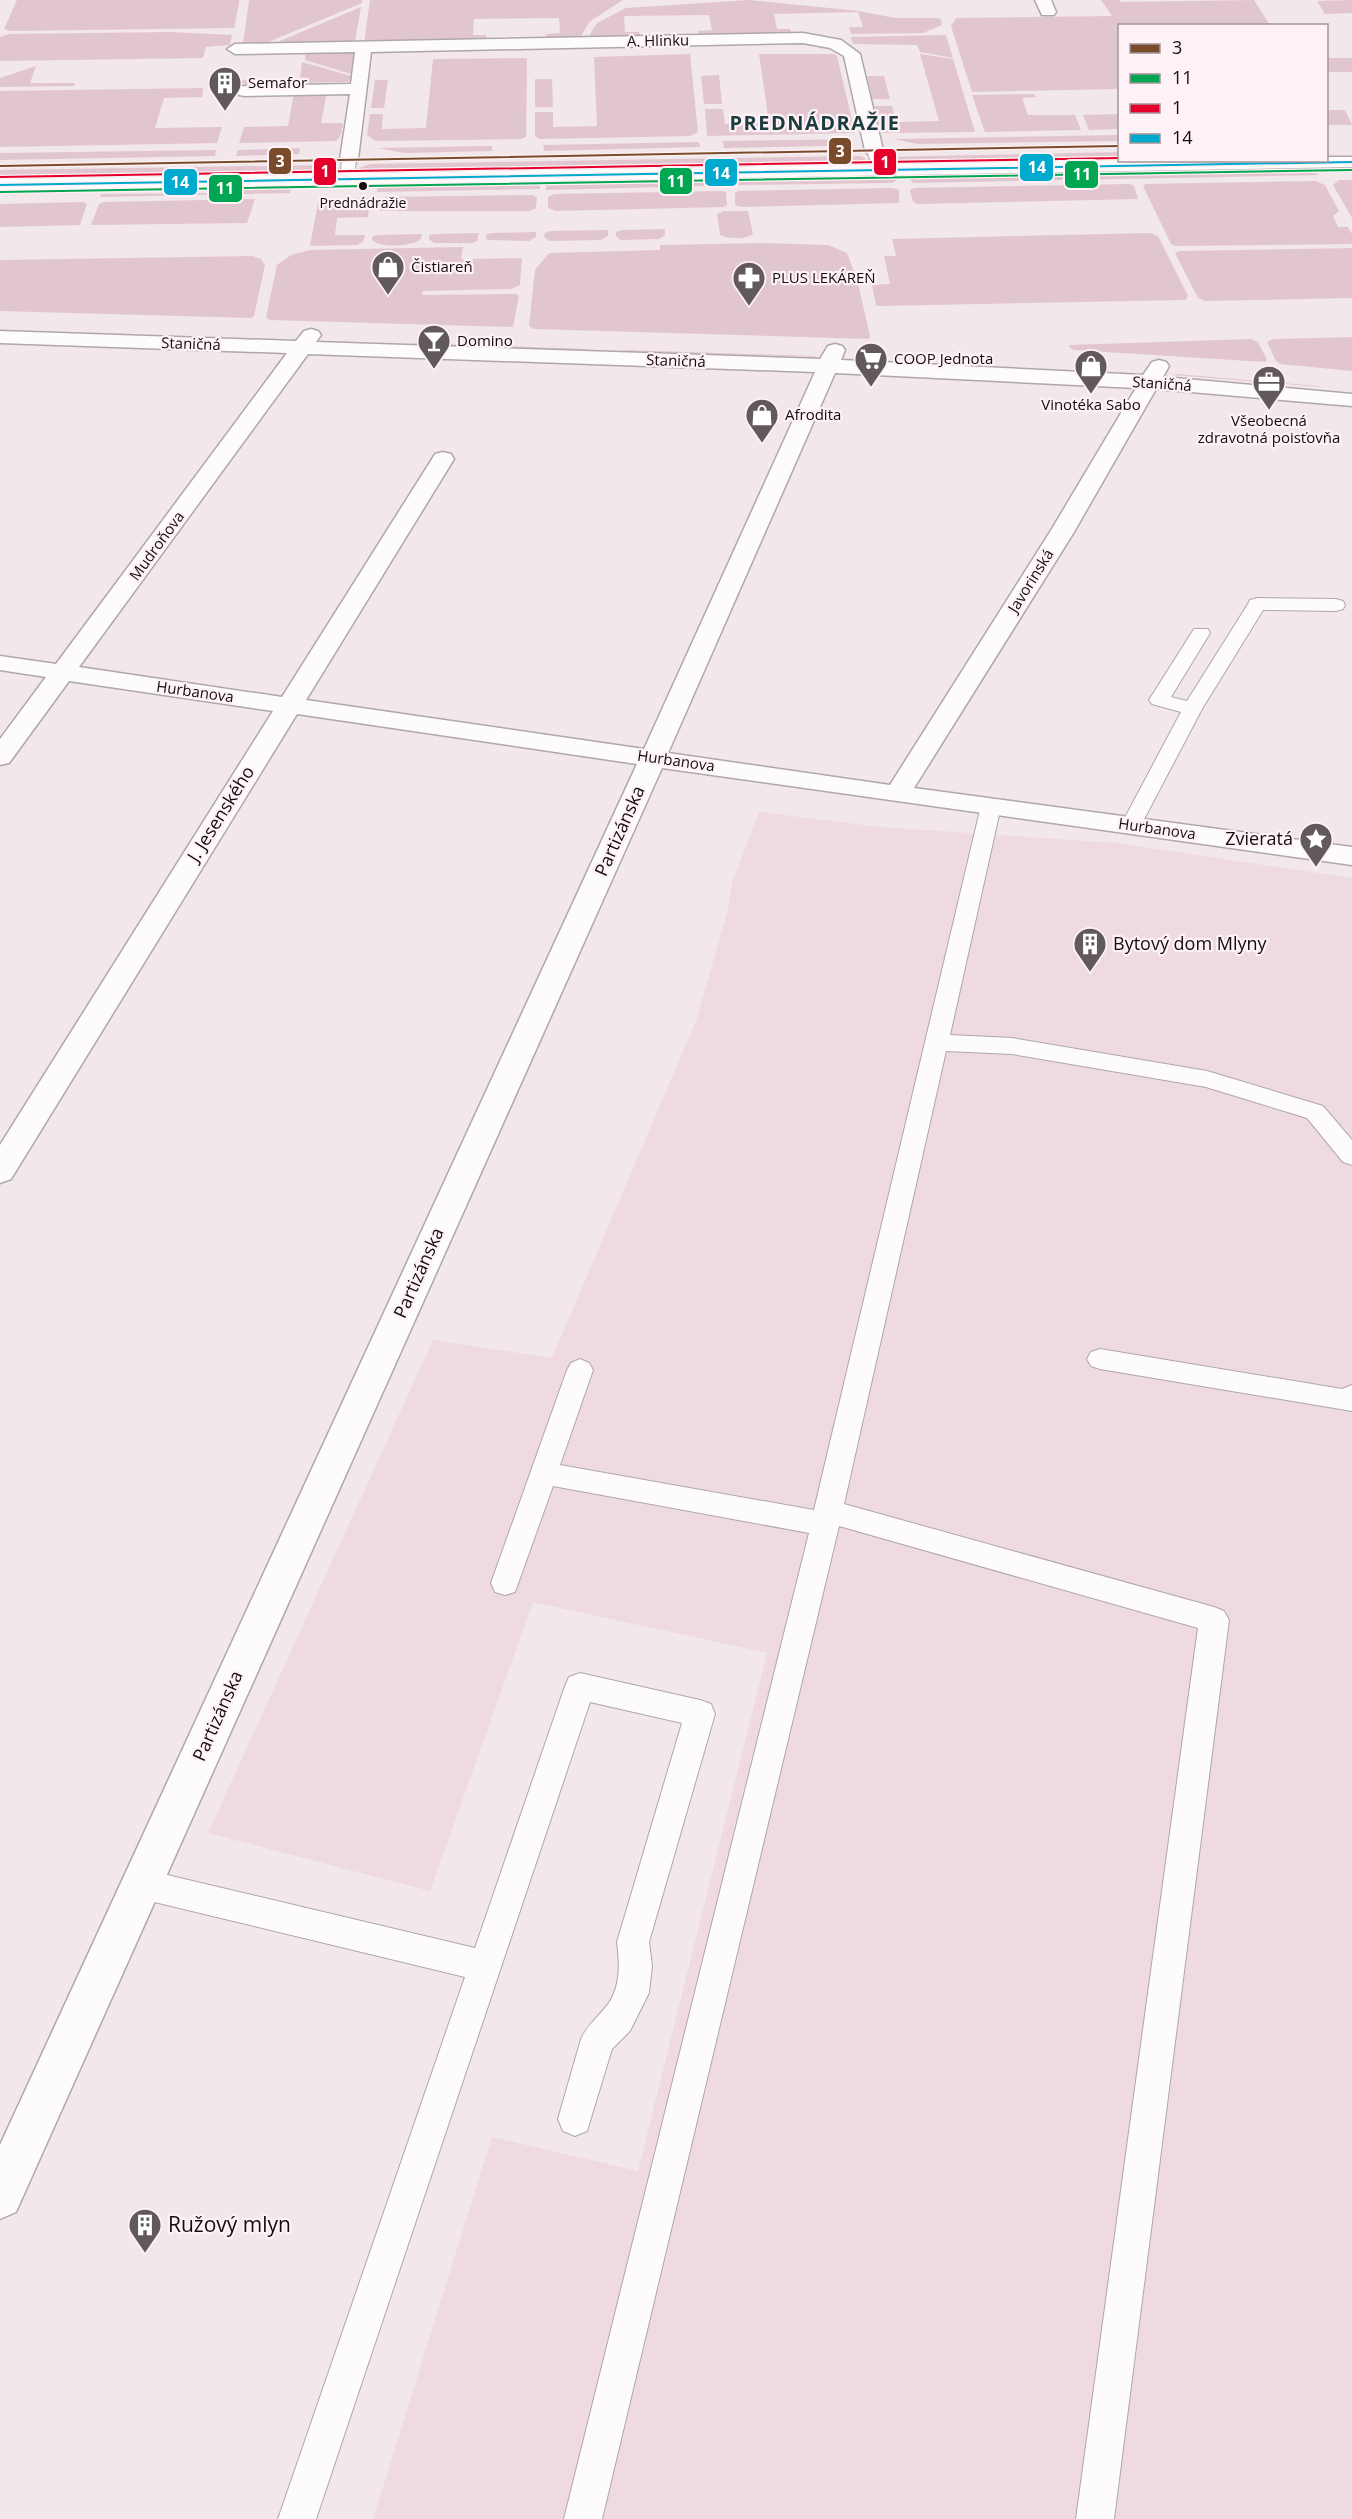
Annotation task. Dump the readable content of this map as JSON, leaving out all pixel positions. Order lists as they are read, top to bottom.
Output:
{
  "streets": {
    "street": [
      "A. Hlinku",
      "Staničná",
      "Mudroňova",
      "Javorinská",
      "Hurbanova",
      "J. Jesenského",
      "Partizánska"
    ]
  },
  "crossings": [
    ["Staničná", "Mudroňova"],
    ["Staničná", "Javorinská"],
    ["Staničná", "Partizánska"],
    ["Mudroňova", "Hurbanova"],
    ["Javorinská", "Hurbanova"],
    ["Hurbanova", "J. Jesenského"],
    ["Hurbanova", "Partizánska"]
  ],
  "districts": ["PREDNÁDRAŽIE"],
  "places": {
    "building": ["Semafor", "Bytový dom Mlyny", "Ružový mlyn"],
    "other": ["Prednádražie"],
    "shop": ["Čistiareň", "Vinotéka Sabo", "Afrodita"],
    "pharmacy": ["PLUS LEKÁREŇ"],
    "bar": ["Domino"],
    "supermarket": ["COOP Jednota"],
    "office": ["Všeobecná zdravotná poisťovňa"],
    "place": ["Zvieratá"]
  },
  "lines": [
    "transit line 3",
    "transit line 1",
    "transit line 14",
    "transit line 11"
  ],
  "legend": [
    "3",
    "11",
    "1",
    "14"
  ]
}
